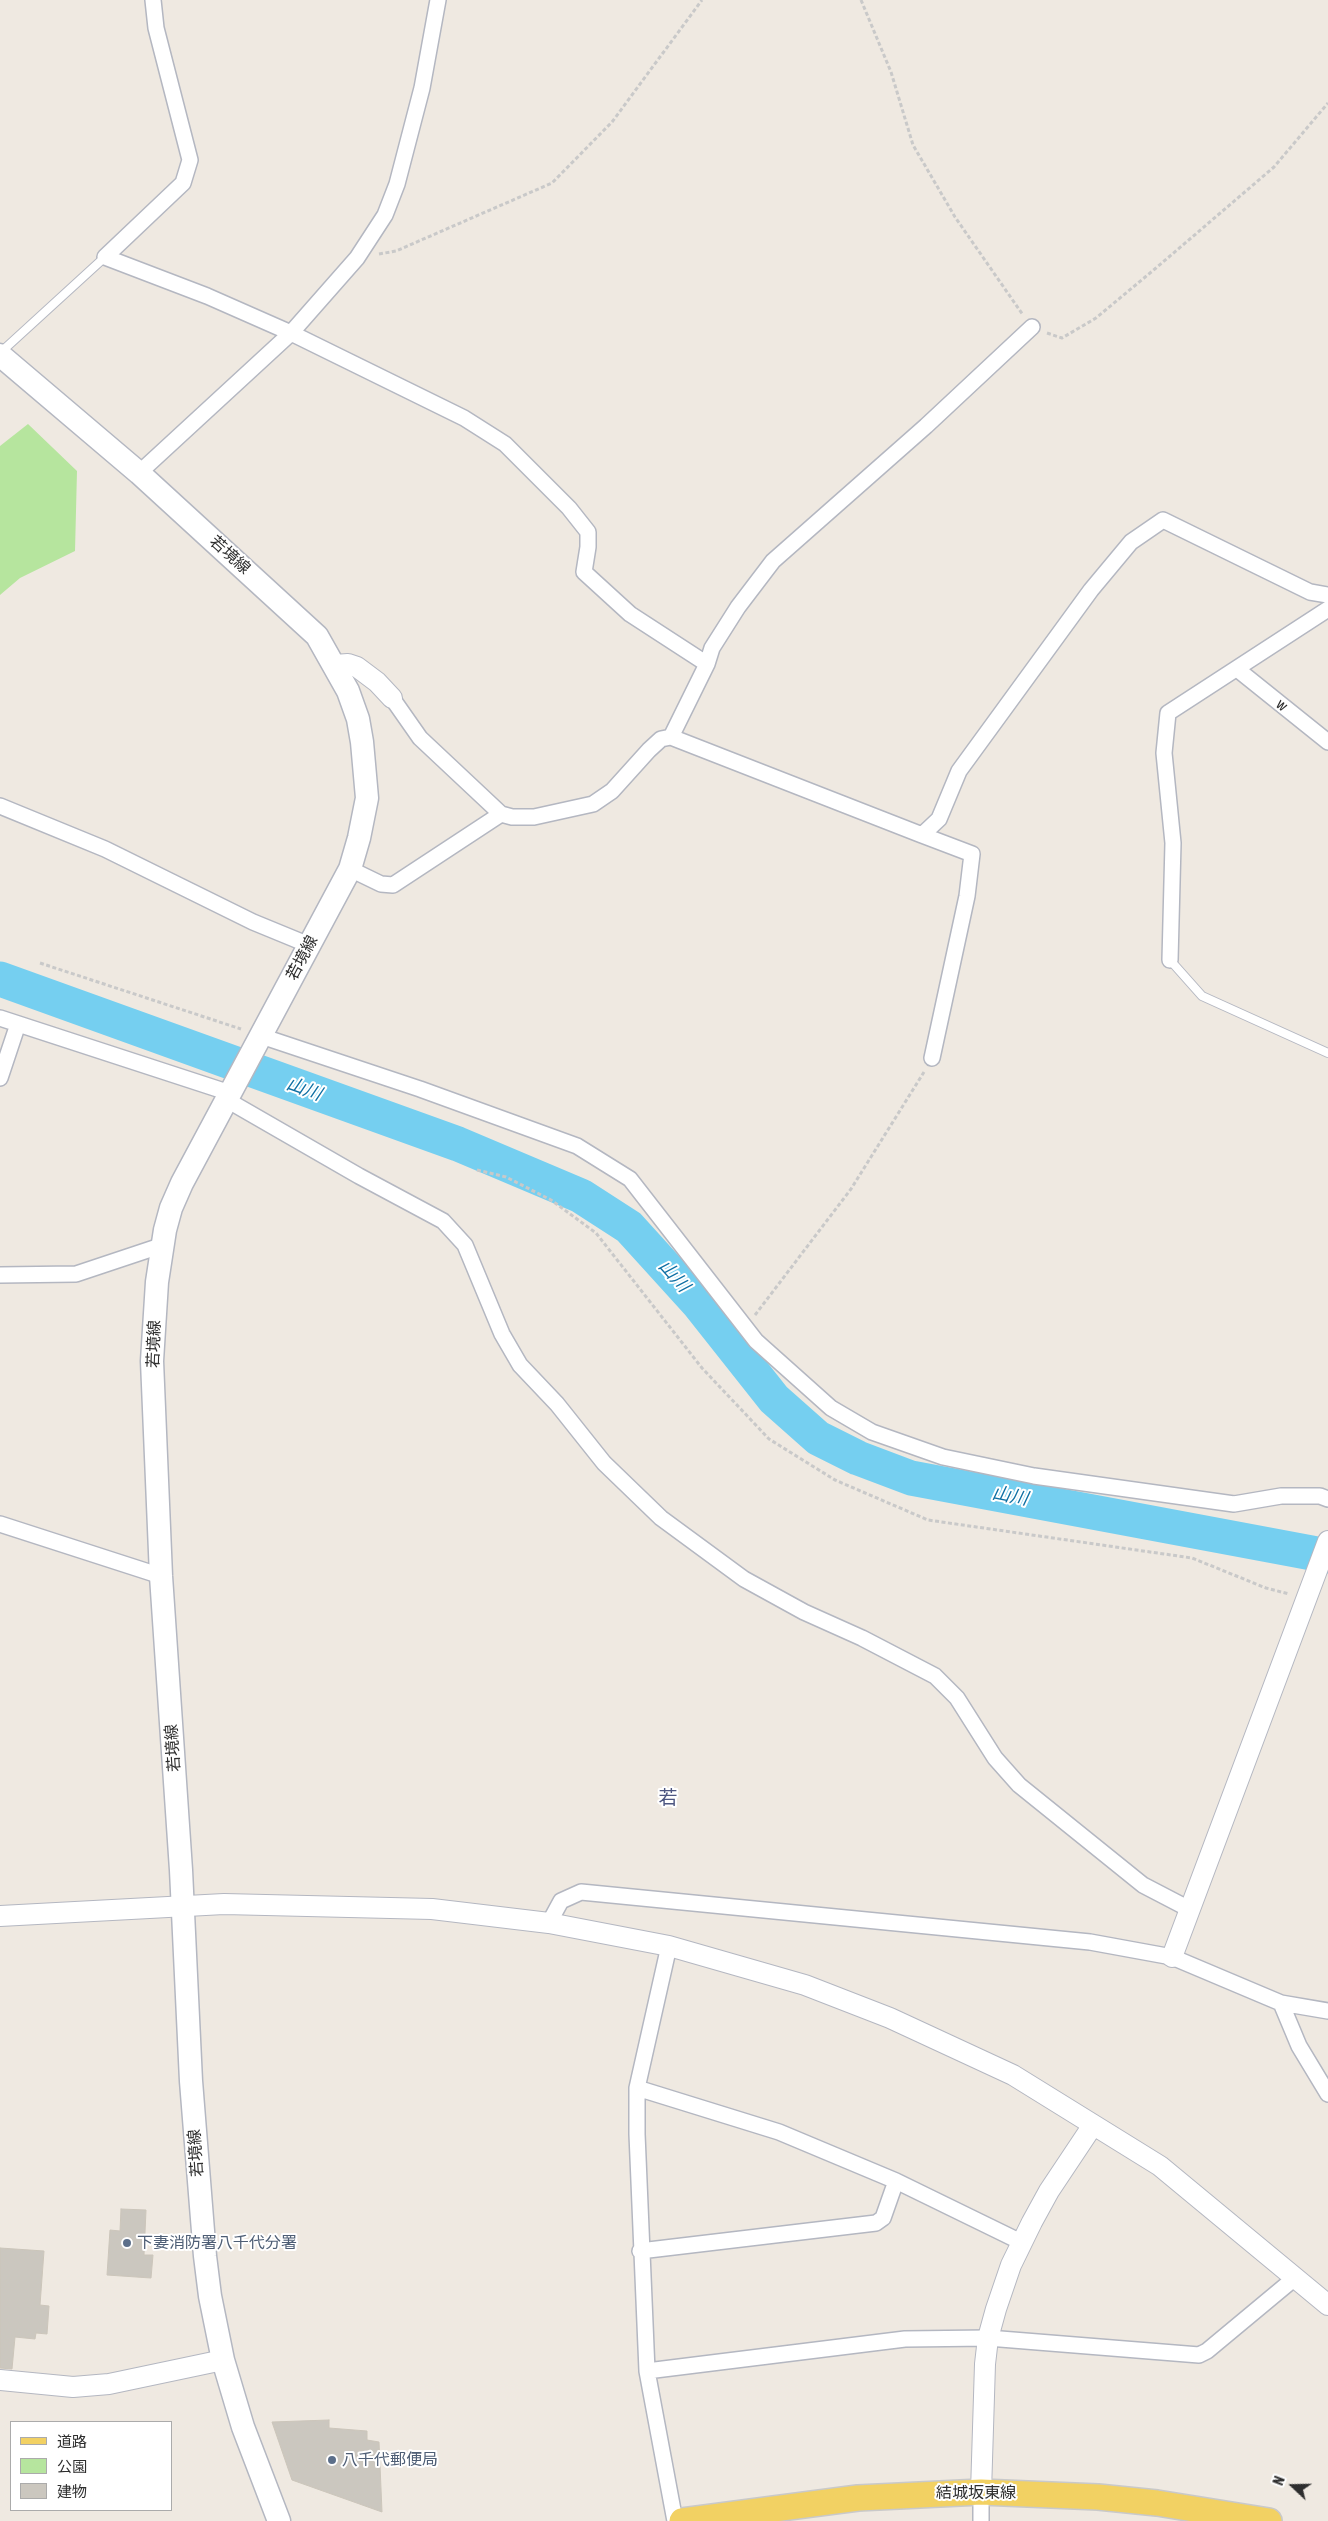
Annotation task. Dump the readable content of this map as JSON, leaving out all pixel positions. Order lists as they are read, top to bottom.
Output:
{
  "streets": {
    "main road": ["若境線", "結城坂東線"],
    "street": ["w"]
  },
  "districts": ["若"],
  "water": ["山川"],
  "places": ["下妻消防署八千代分署", "八千代郵便局"],
  "legend": ["道路", "公園", "建物"],
  "north": "left"
}
